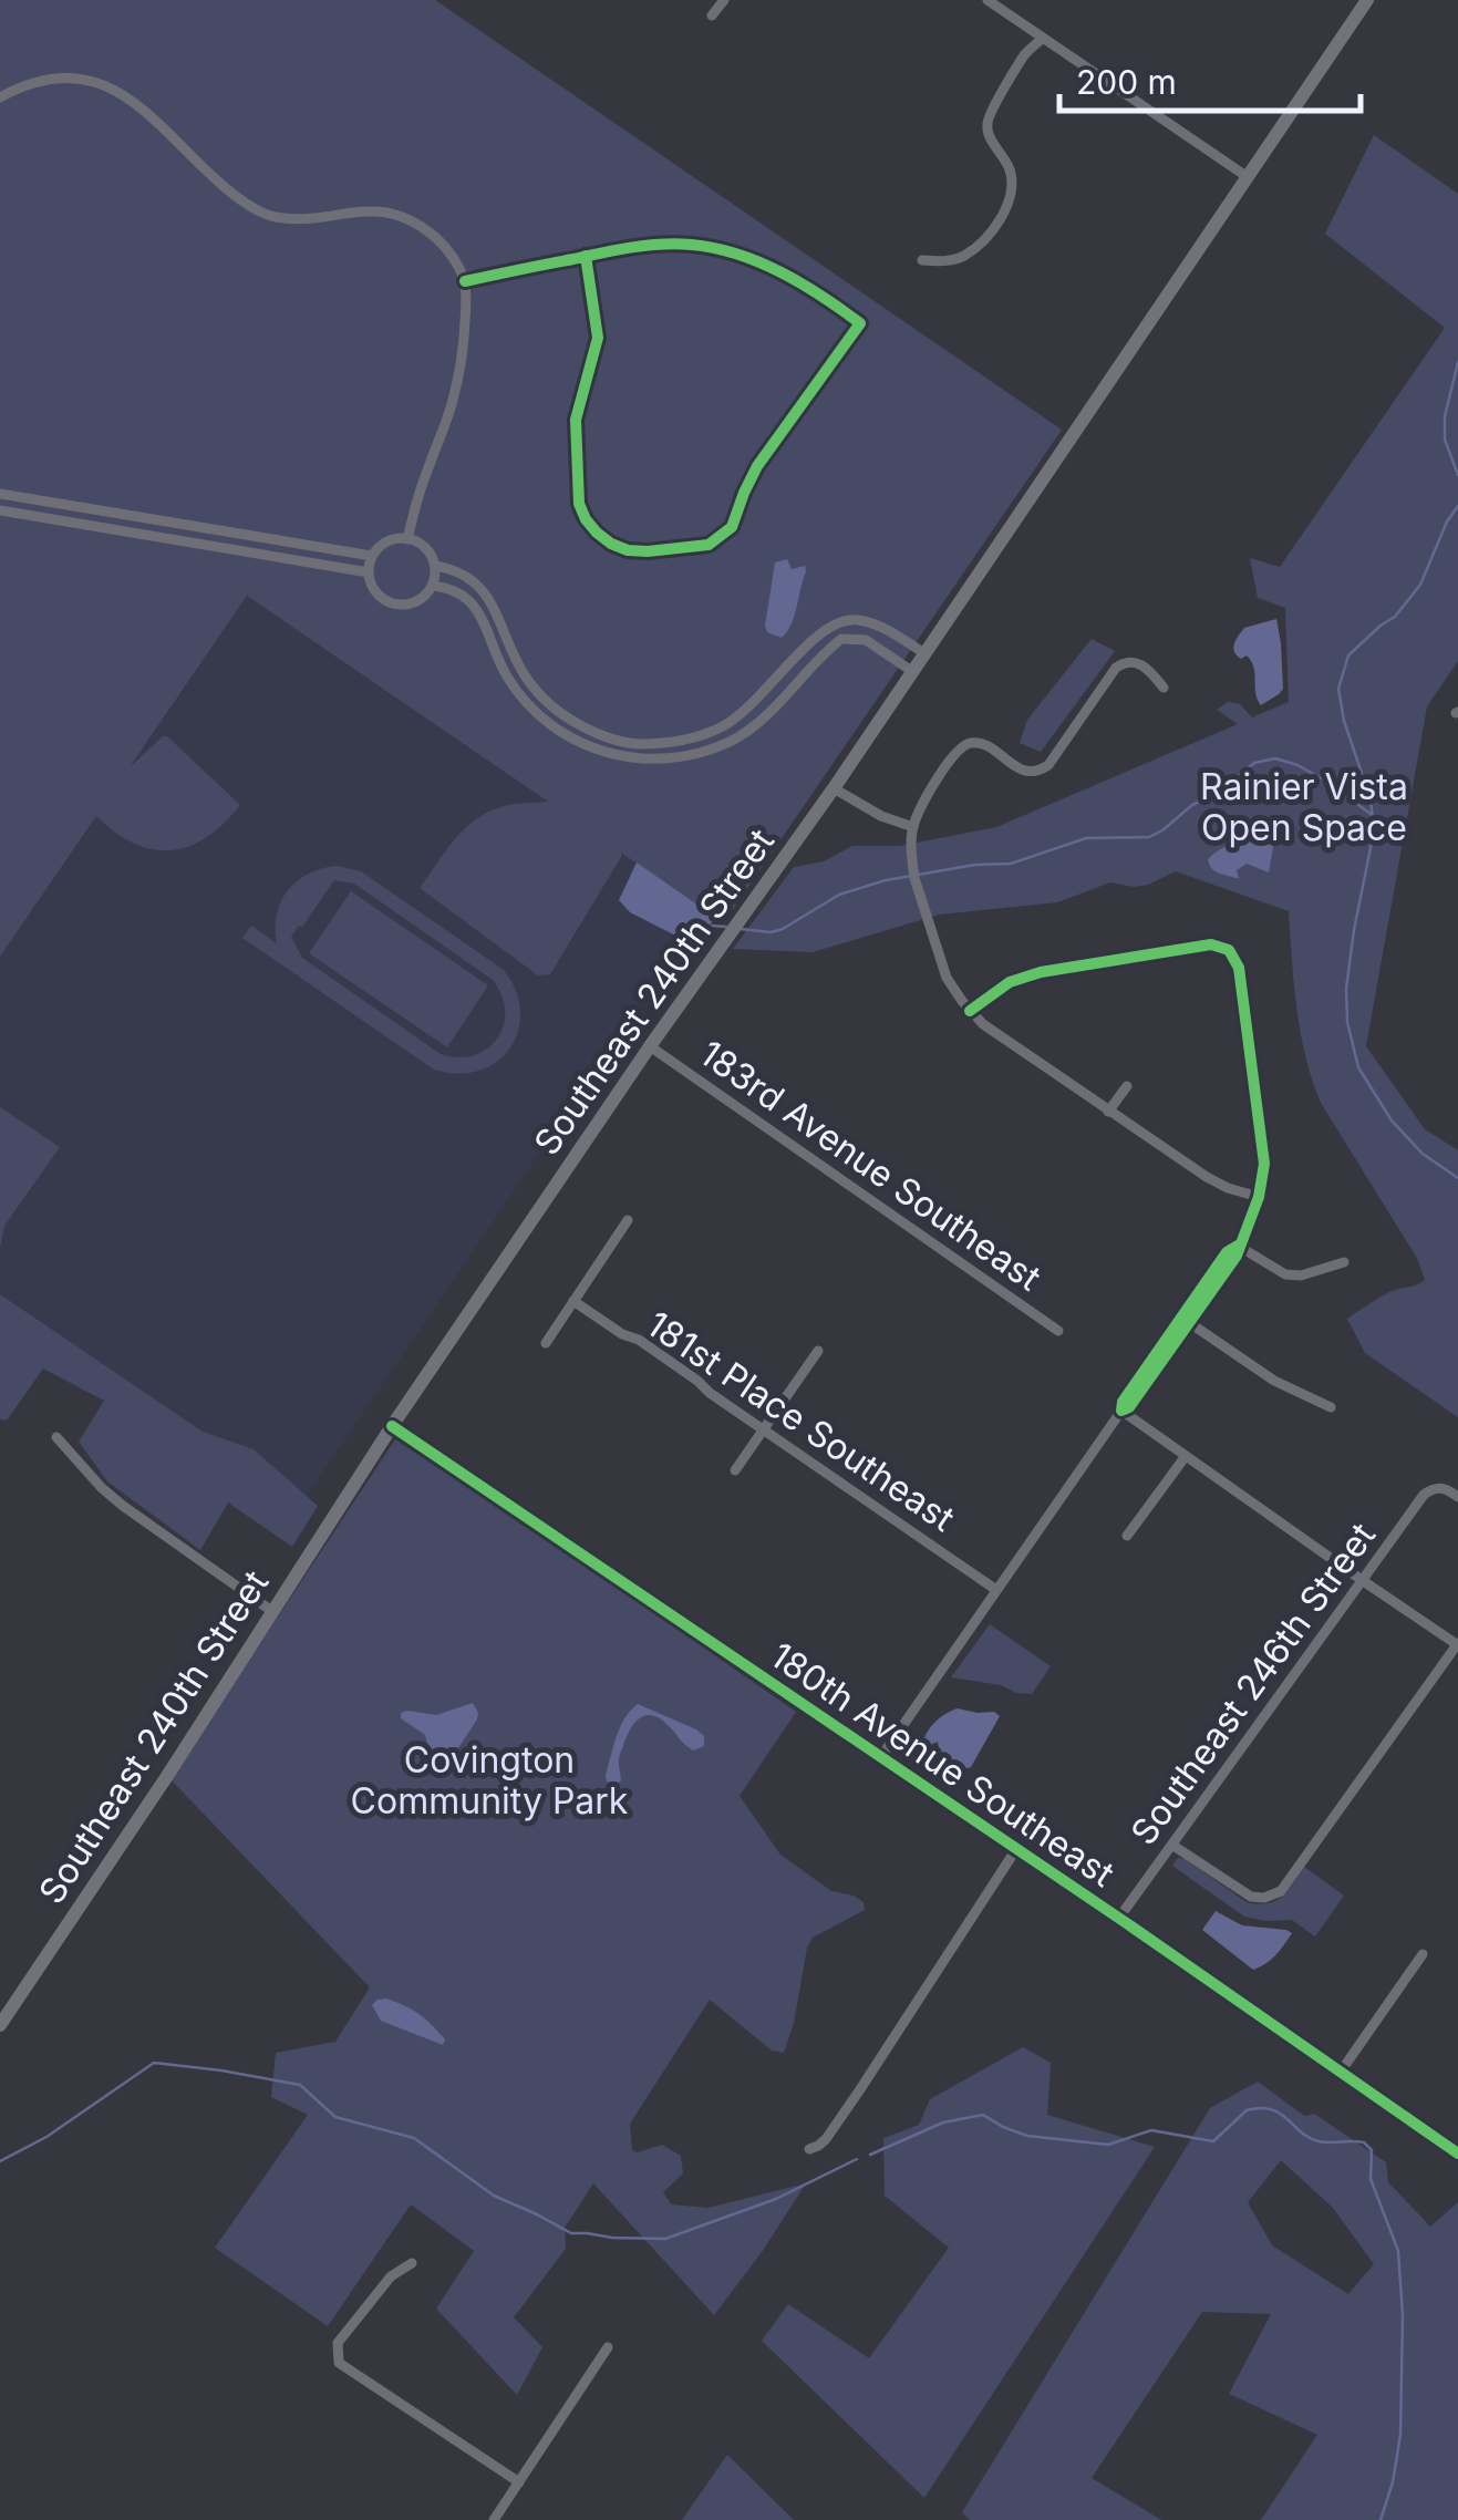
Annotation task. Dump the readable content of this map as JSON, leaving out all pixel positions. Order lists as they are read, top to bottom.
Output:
{
  "streets": {
    "main road": ["Southeast 240th Street", "180th Avenue Southeast"],
    "street": ["183rd Avenue Southeast", "181st Place Southeast", "Southeast 246th Street"]
  },
  "crossings": [
    ["Southeast 240th Street", "183rd Avenue Southeast"],
    ["Southeast 240th Street", "180th Avenue Southeast"],
    ["Southeast 246th Street", "180th Avenue Southeast"]
  ],
  "parks": ["Rainier Vista Open Space", "Covington Community Park"],
  "scale_bar": "200 m"
}
